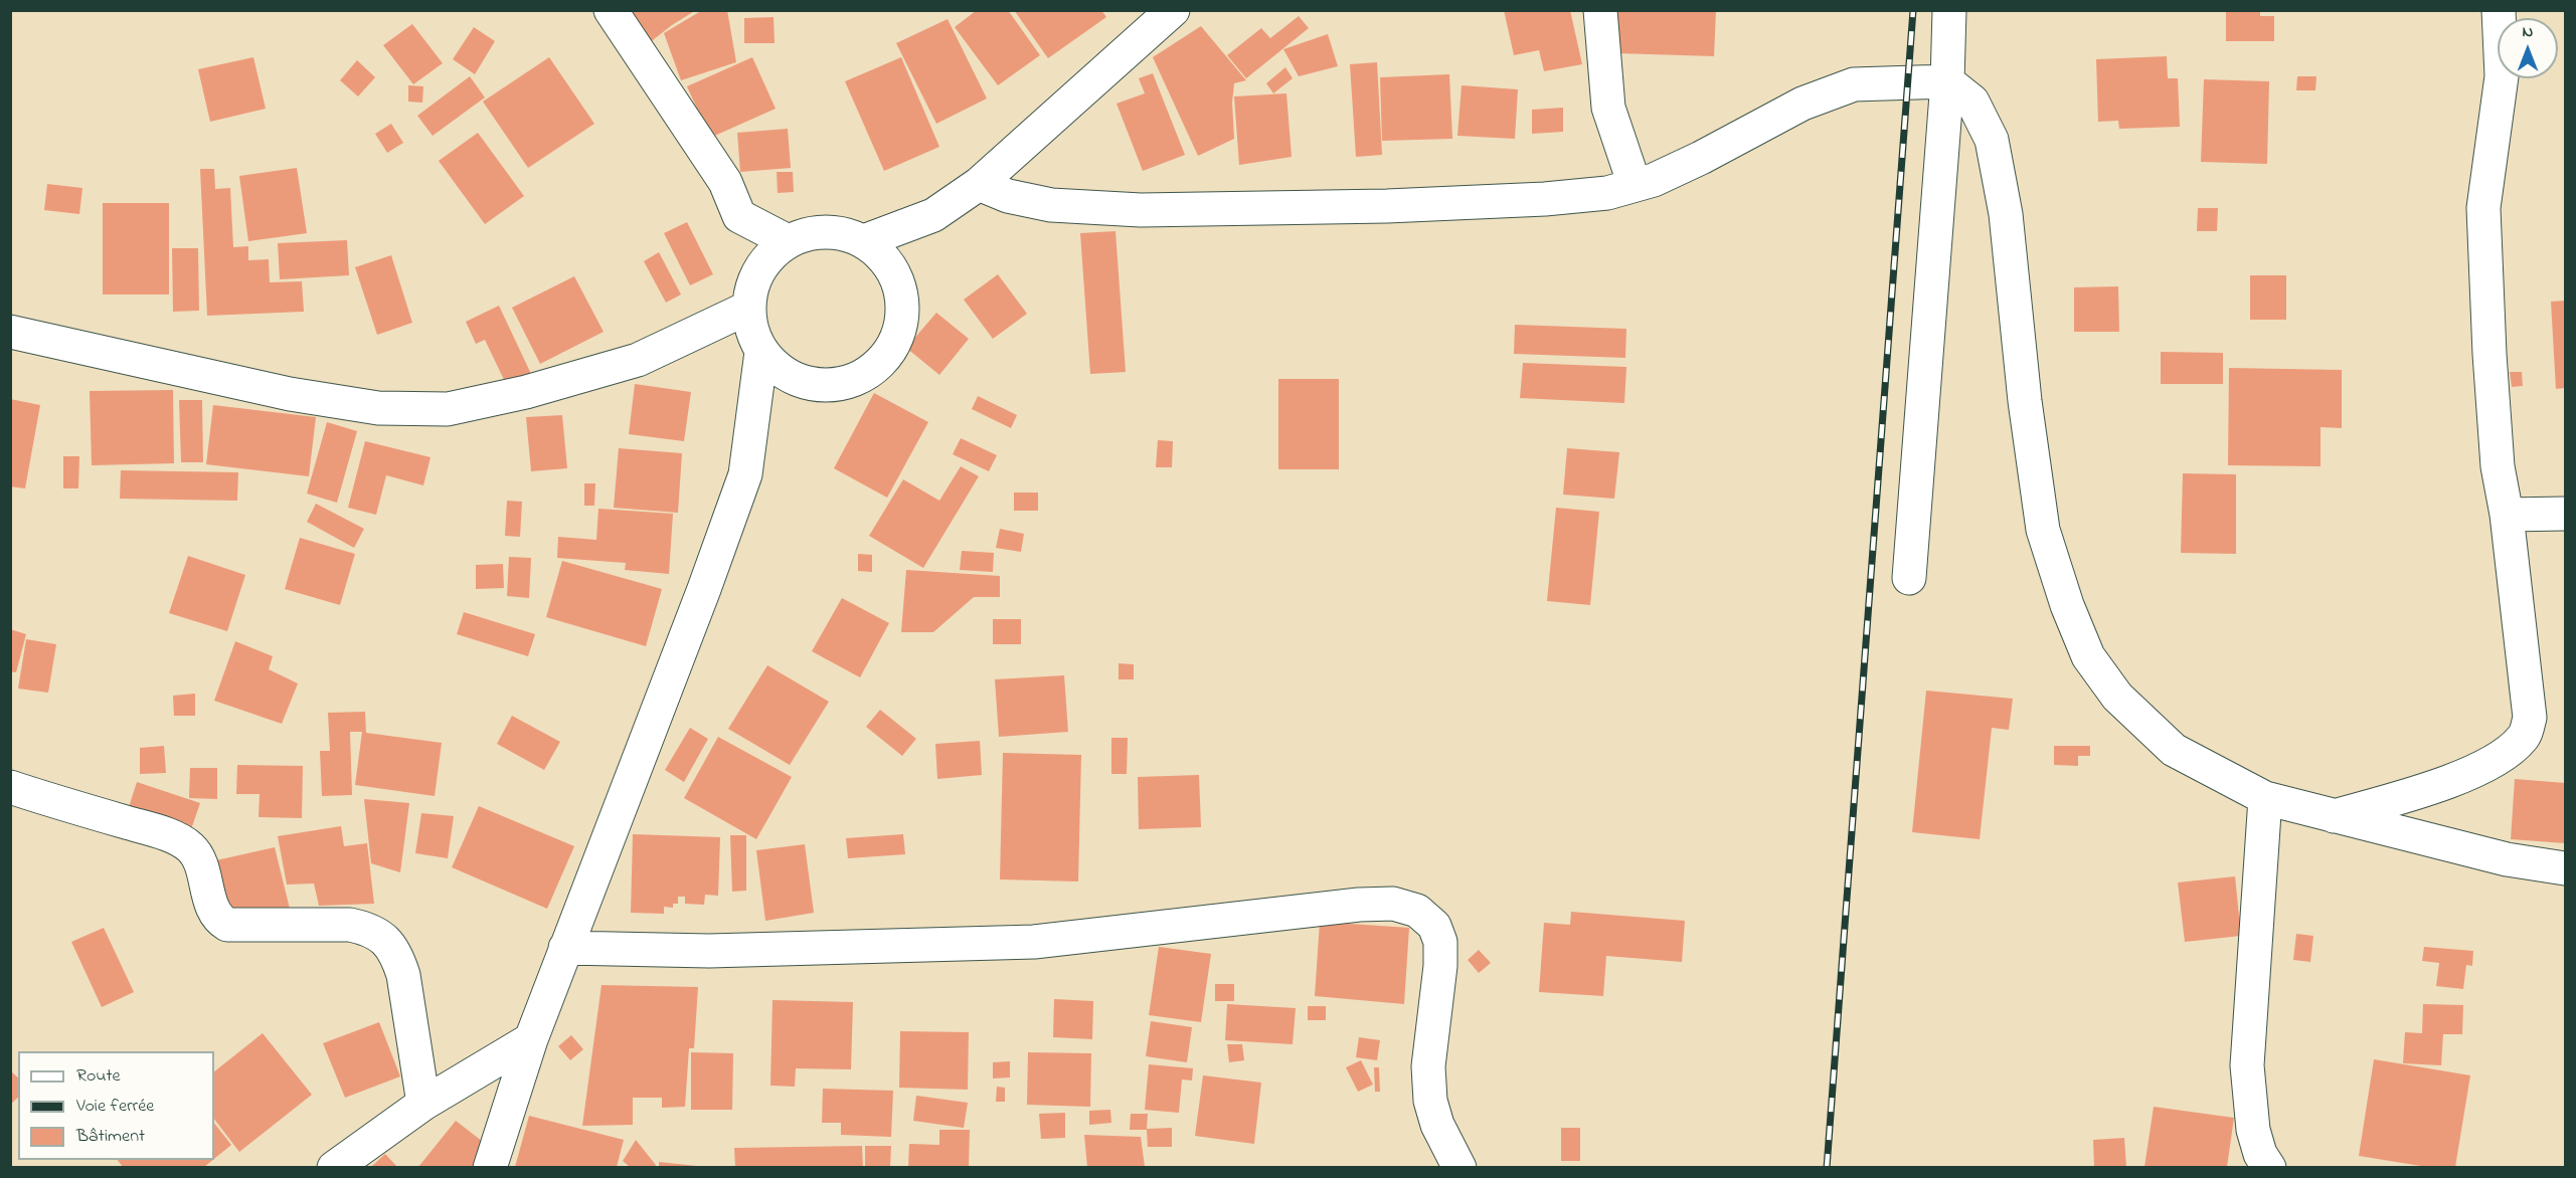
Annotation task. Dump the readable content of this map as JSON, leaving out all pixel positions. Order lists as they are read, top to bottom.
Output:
{
  "legend": ["Route", "Voie ferrée", "Bâtiment"],
  "north": "top"
}
